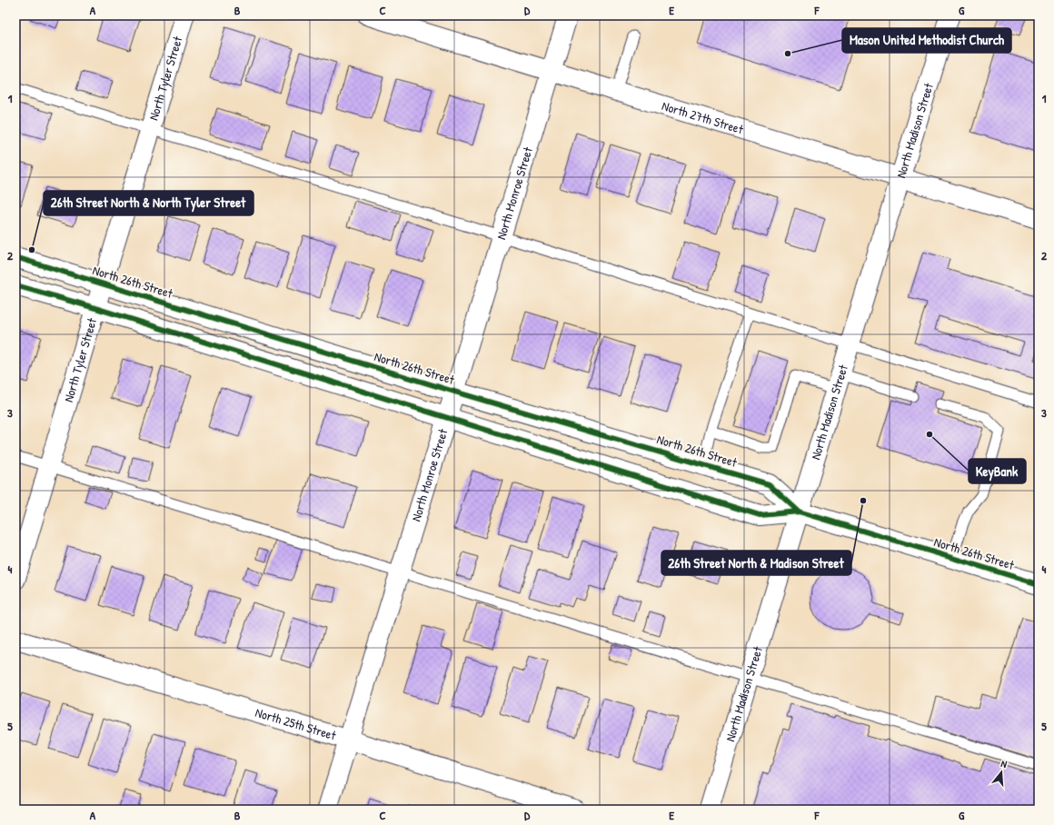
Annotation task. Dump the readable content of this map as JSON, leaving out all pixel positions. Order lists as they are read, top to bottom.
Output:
{
  "streets": {
    "street": [
      "North Tyler Street",
      "North 27th Street",
      "North Madison Street",
      "North Monroe Street",
      "North 26th Street",
      "North 25th Street"
    ]
  },
  "crossings": [
    ["North Tyler Street", "North 26th Street"],
    ["North 27th Street", "North Madison Street"],
    ["North 27th Street", "North Monroe Street"],
    ["North Madison Street", "North 26th Street"],
    ["North Monroe Street", "North 26th Street"],
    ["North Monroe Street", "North 25th Street"]
  ],
  "places": [
    "Mason United Methodist Church",
    "26th Street North & North Tyler Street",
    "KeyBank",
    "26th Street North & Madison Street"
  ],
  "north": "top",
  "grid": {
    "columns": [
      "A",
      "B",
      "C",
      "D",
      "E",
      "F",
      "G"
    ],
    "rows": [
      "1",
      "2",
      "3",
      "4",
      "5"
    ]
  }
}
